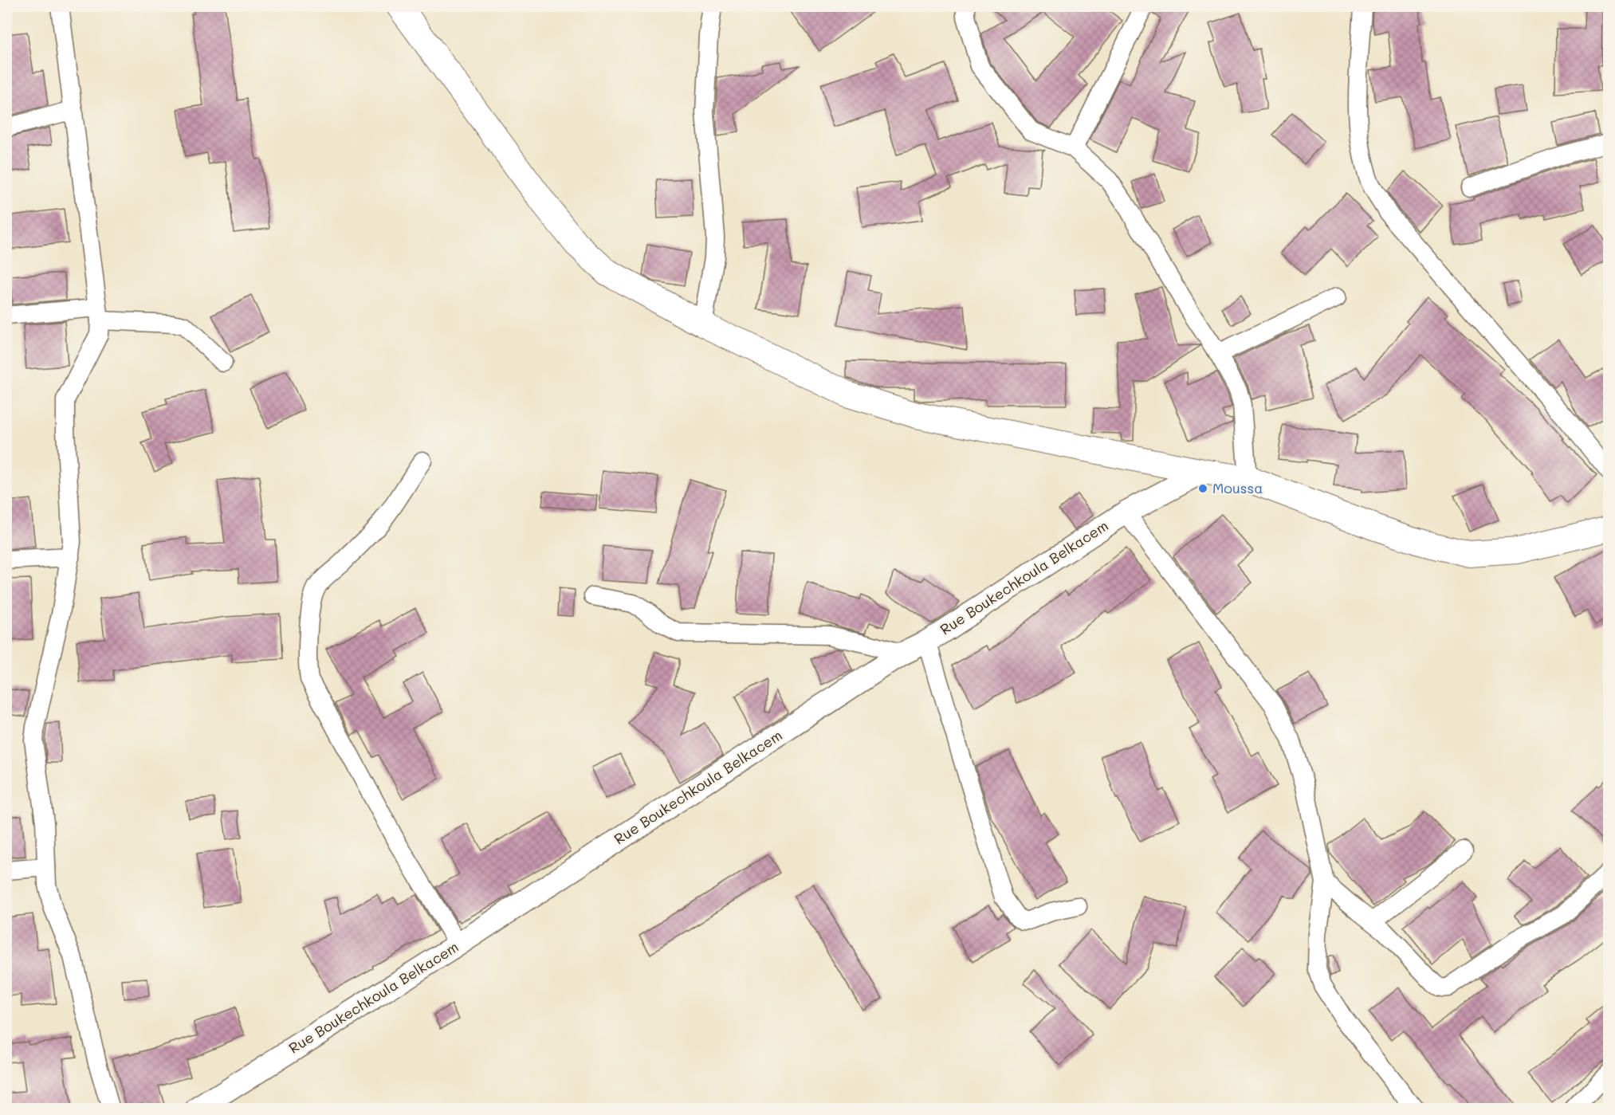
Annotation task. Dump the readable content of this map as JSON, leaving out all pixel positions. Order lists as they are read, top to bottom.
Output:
{
  "streets": {
    "street": ["Rue Boukechkoula Belkacem"]
  },
  "places": ["Moussa"]
}
